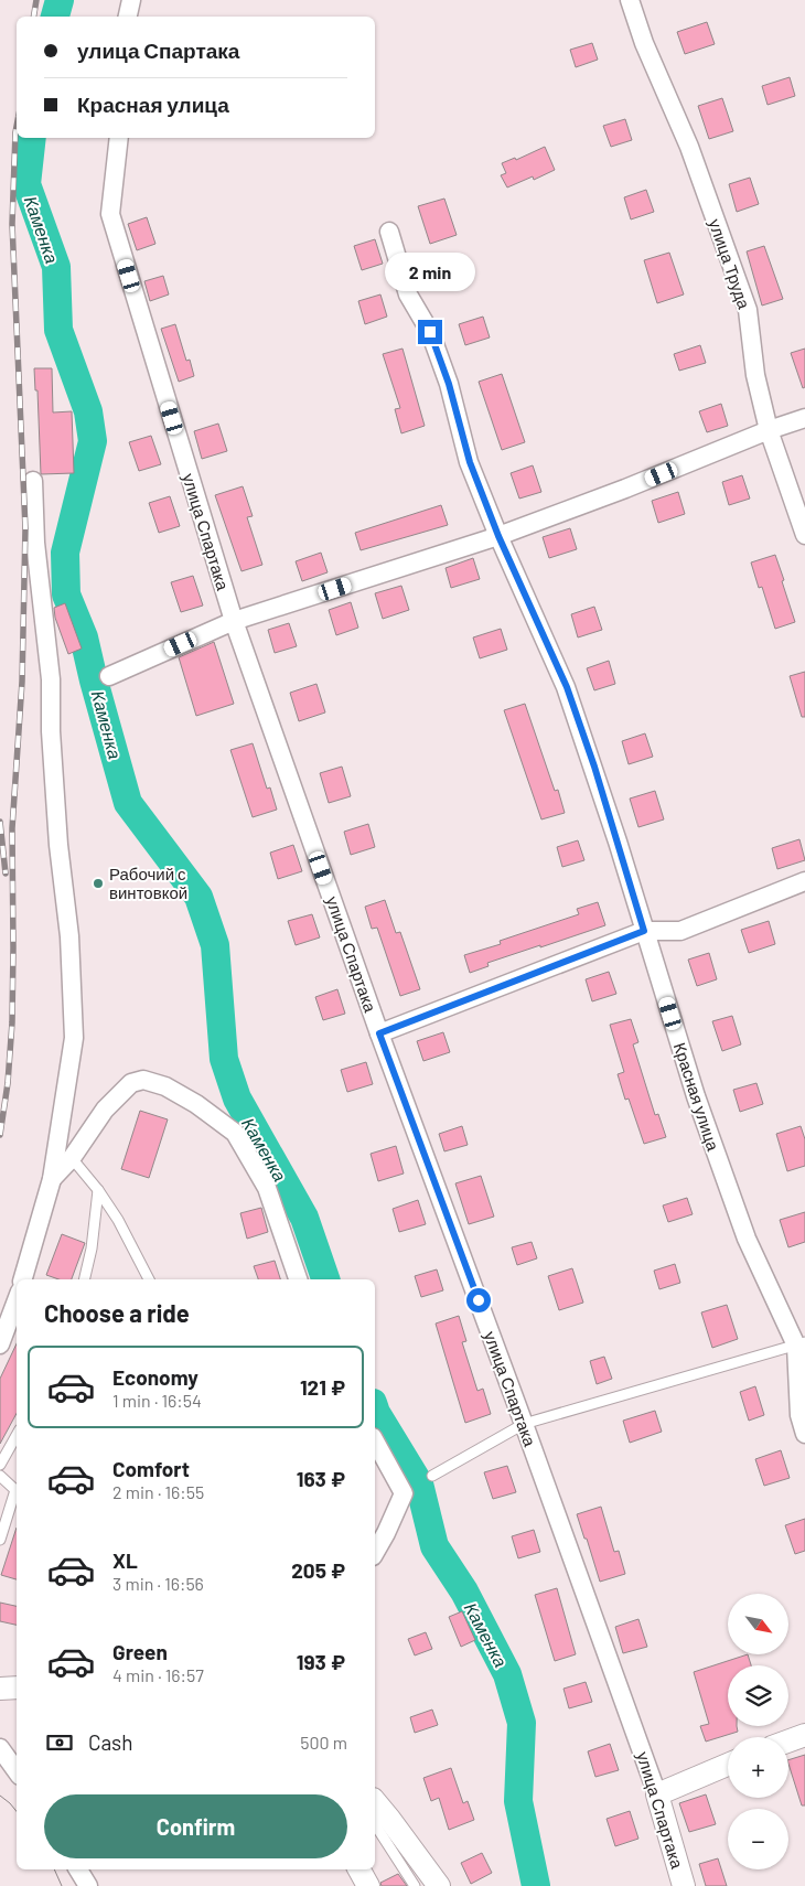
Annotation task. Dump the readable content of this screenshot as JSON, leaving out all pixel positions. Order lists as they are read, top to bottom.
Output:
{
  "streets": {
    "street": ["улица Труда", "улица Спартака", "Красная улица"]
  },
  "water": ["Каменка"],
  "places": ["Рабочий с винтовкой"],
  "north": "bottom right",
  "page": {
    "banner": ["улица Спартака", "Красная улица"],
    "bubble": "2 min",
    "heading": "Choose a ride",
    "list": [
      {
        "name": "Economy",
        "note": "1 min · 16:54",
        "value": "121 ₽"
      },
      {
        "name": "Comfort",
        "note": "2 min · 16:55",
        "value": "163 ₽"
      },
      {
        "name": "XL",
        "note": "3 min · 16:56",
        "value": "205 ₽"
      },
      {
        "name": "Green",
        "note": "4 min · 16:57",
        "value": "193 ₽"
      }
    ],
    "map_buttons": ["+", "−"],
    "pay": ["Cash", "500 m"],
    "buttons": "Confirm"
  }
}
